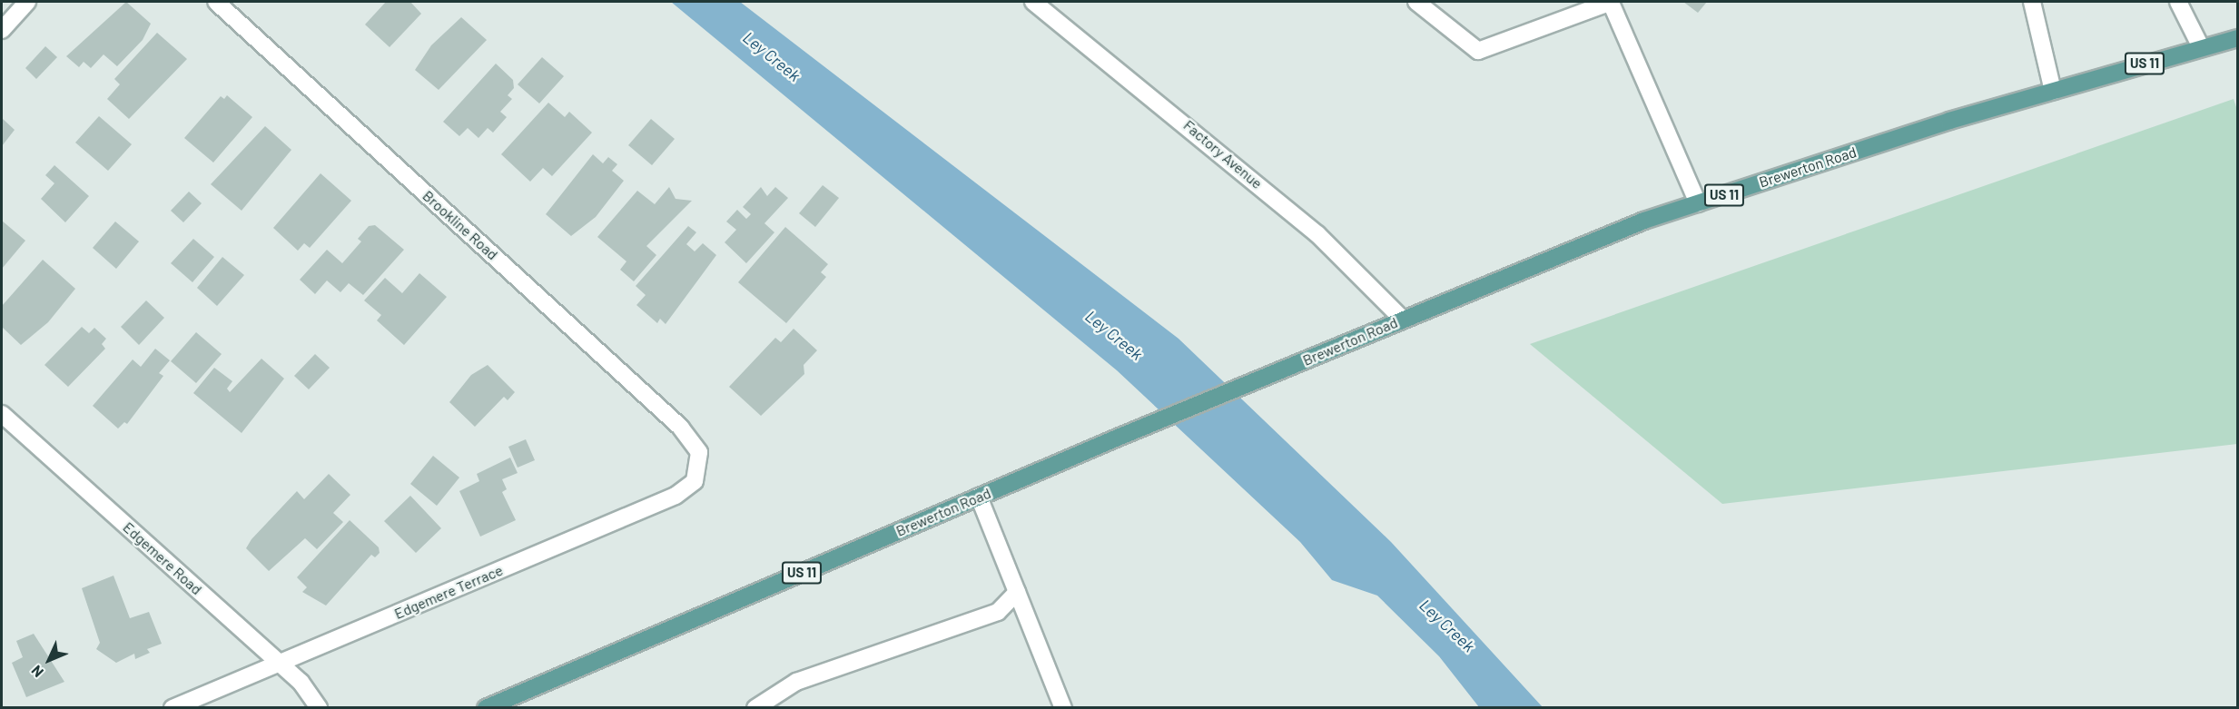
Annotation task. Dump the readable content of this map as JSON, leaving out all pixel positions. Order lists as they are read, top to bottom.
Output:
{
  "streets": {
    "main road": ["US 11", "Brewerton Road"],
    "street": [
      "Factory Avenue",
      "Brookline Road",
      "Edgemere Road",
      "Edgemere Terrace"
    ]
  },
  "crossings": [
    ["Factory Avenue", "Brewerton Road"],
    ["Brookline Road", "Edgemere Terrace"],
    ["Edgemere Road", "Edgemere Terrace"]
  ],
  "water": ["Ley Creek"],
  "north": "bottom left"
}
